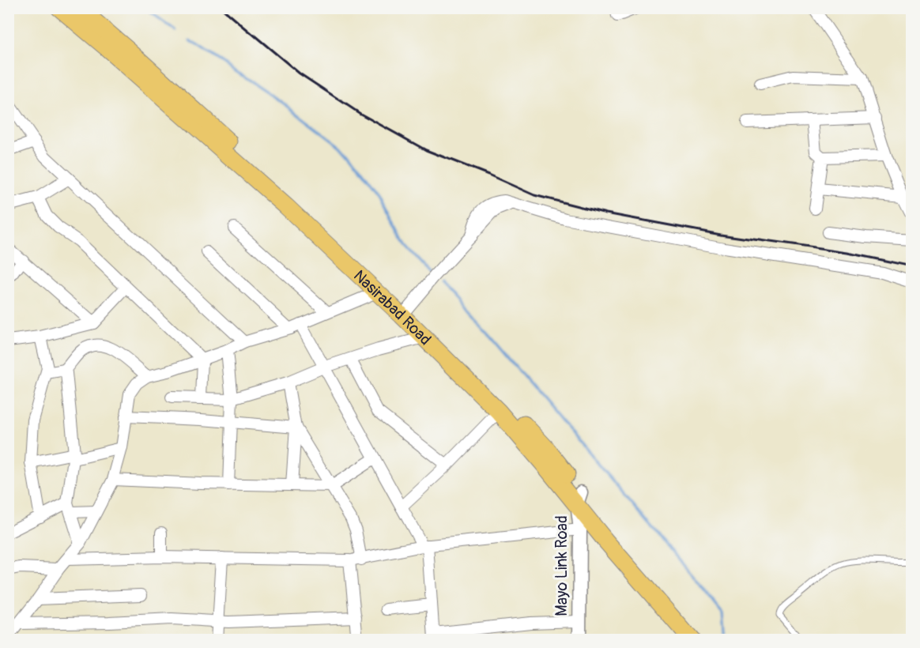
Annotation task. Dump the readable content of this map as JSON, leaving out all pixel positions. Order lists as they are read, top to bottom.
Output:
{
  "streets": {
    "highway": ["Nasirabad Road"],
    "street": ["Mayo Link Road"]
  },
  "crossings": [
    ["Nasirabad Road", "Mayo Link Road"]
  ]
}
